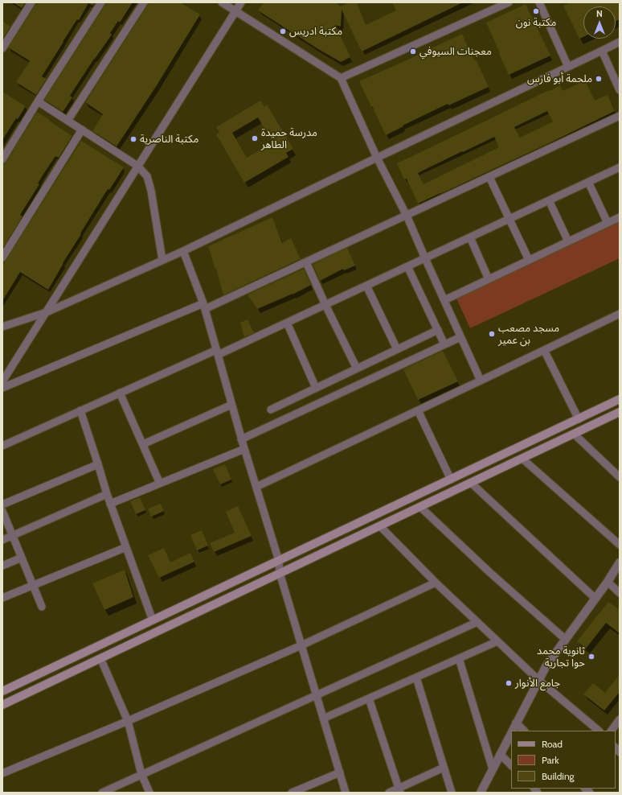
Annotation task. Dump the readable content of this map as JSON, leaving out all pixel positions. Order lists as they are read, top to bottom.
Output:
{
  "places": [
    "مكتبة نون",
    "مكتبة ادريس",
    "معجنات السيوفي",
    "ملحمة أبو فارس",
    "مدرسة حميدة الطاهر",
    "مكتبة الناصرية",
    "مسجد مصعب بن عمير",
    "ثانوية محمد حوا تجارية",
    "جامع الأنوار"
  ],
  "legend": ["Road", "Park", "Building"],
  "north": "top"
}
